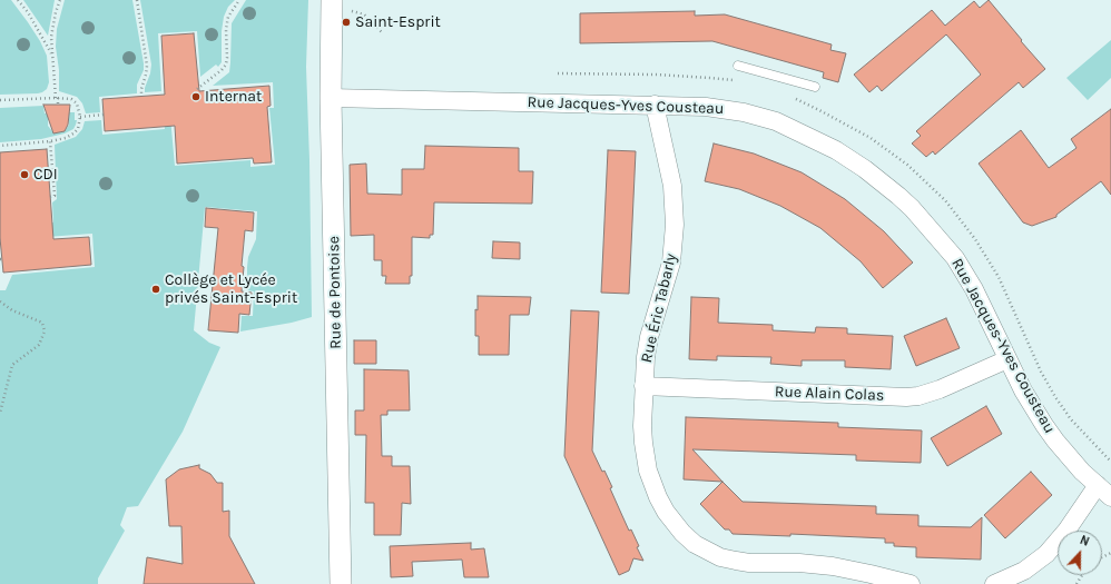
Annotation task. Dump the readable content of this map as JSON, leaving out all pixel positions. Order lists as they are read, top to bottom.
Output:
{
  "streets": {
    "street": [
      "Rue Jacques-Yves Cousteau",
      "Rue de Pontoise",
      "Rue Éric Tabarly",
      "Rue Alain Colas"
    ]
  },
  "crossings": [
    ["Rue Jacques-Yves Cousteau", "Rue de Pontoise"],
    ["Rue Jacques-Yves Cousteau", "Rue Éric Tabarly"],
    ["Rue Jacques-Yves Cousteau", "Rue Alain Colas"],
    ["Rue Éric Tabarly", "Rue Alain Colas"]
  ],
  "places": [
    "Saint-Esprit",
    "Internat",
    "CDI",
    "Collège et Lycée privés Saint-Esprit"
  ],
  "north": "top"
}
